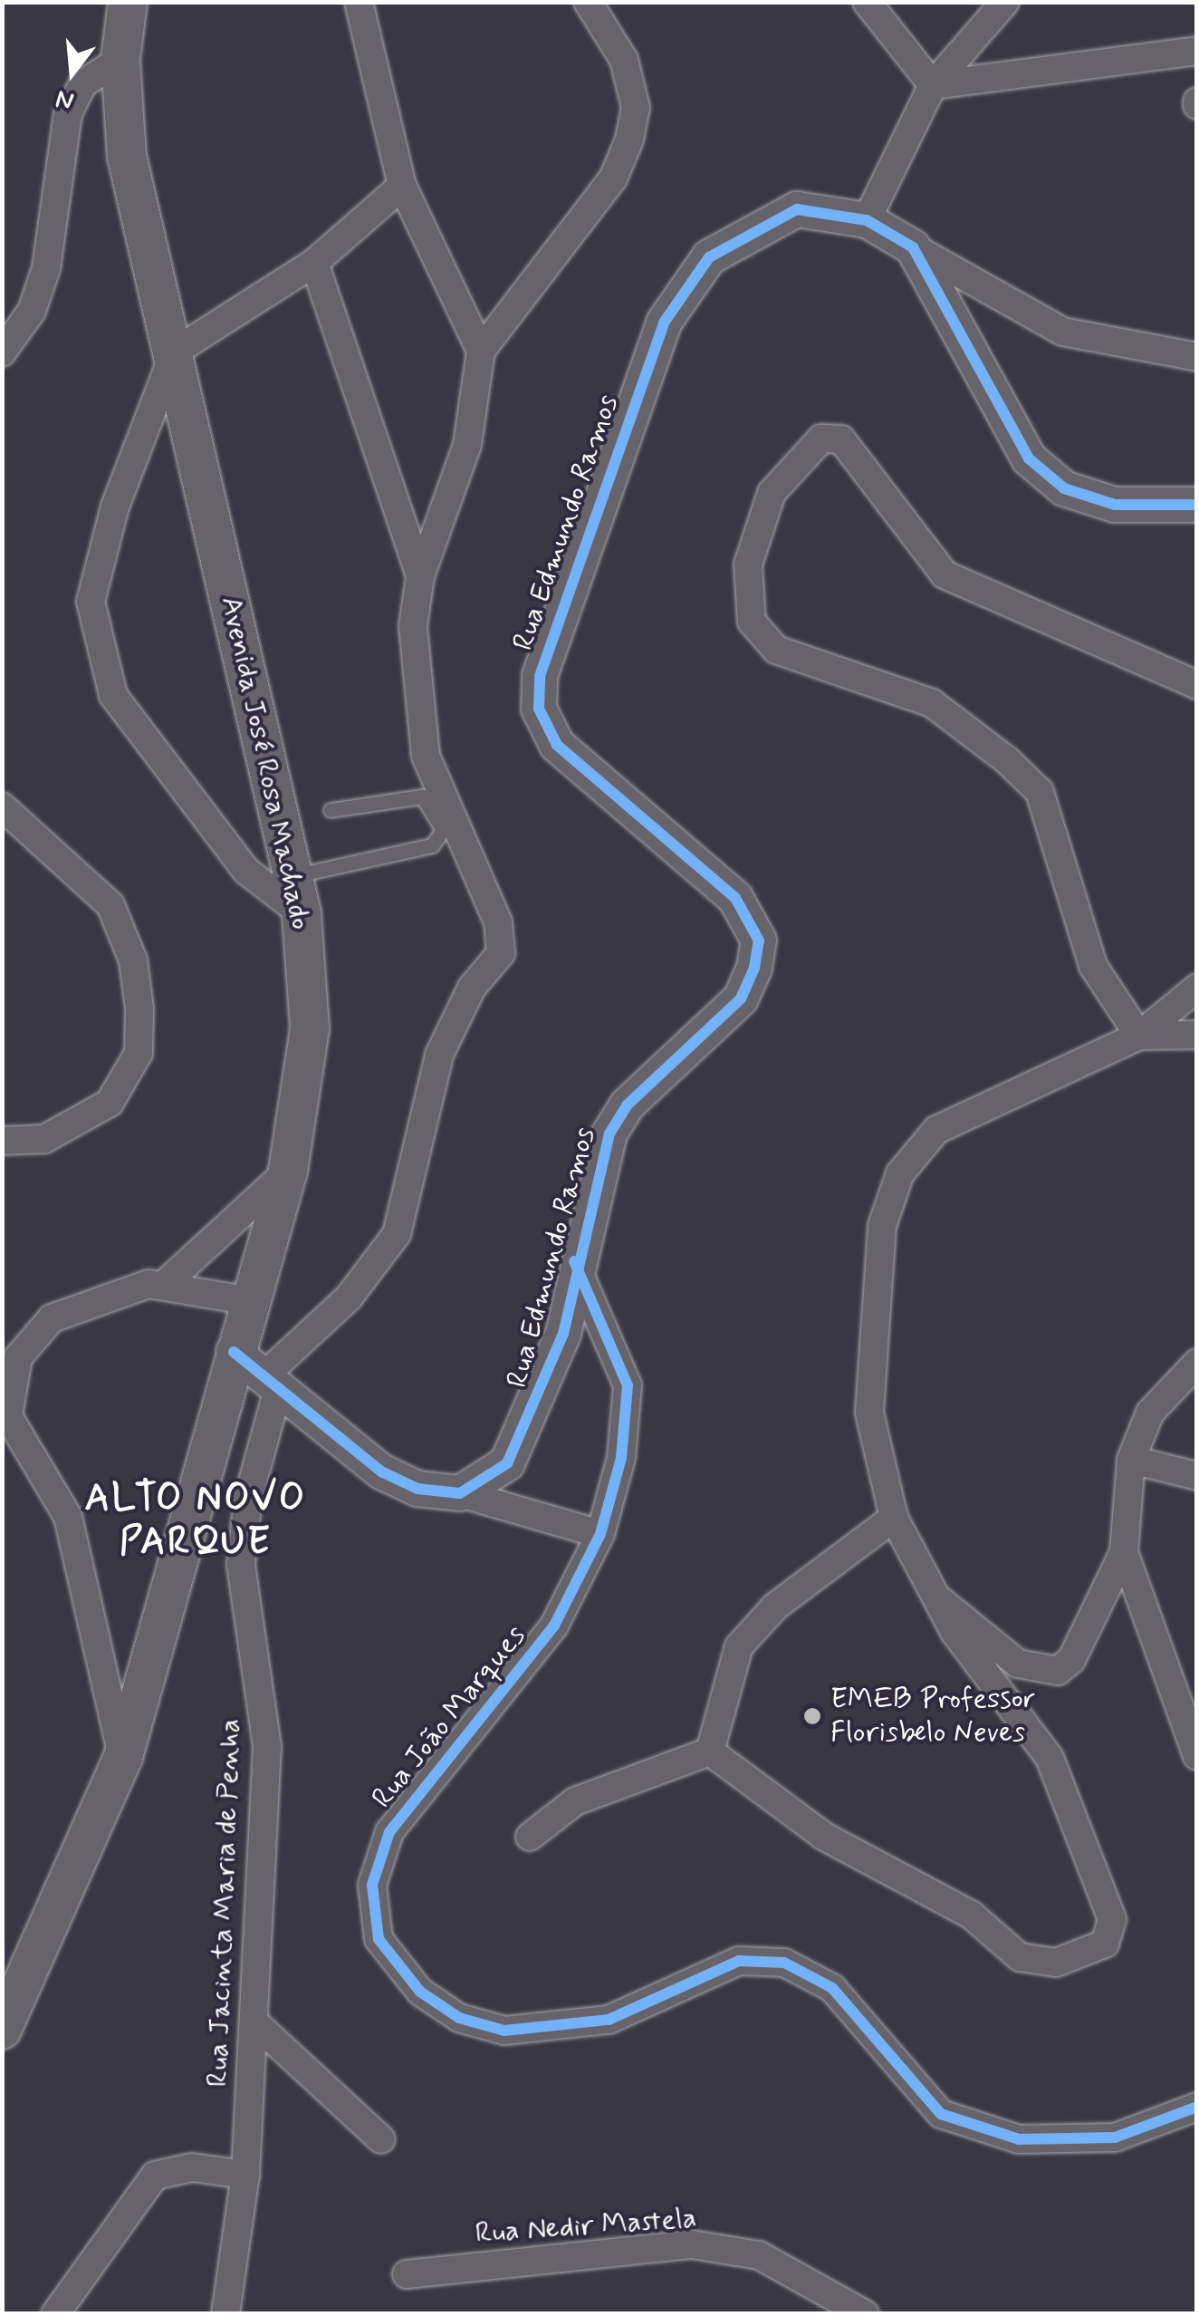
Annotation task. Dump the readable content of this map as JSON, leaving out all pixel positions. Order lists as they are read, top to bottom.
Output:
{
  "streets": {
    "main road": ["Avenida José Rosa Machado"],
    "street": [
      "Rua Edmundo Ramos",
      "Rua João Marques",
      "Rua Jacinta Maria de Penha",
      "Rua Nedir Mastela"
    ]
  },
  "crossings": [
    ["Rua Edmundo Ramos", "Rua João Marques"]
  ],
  "districts": ["ALTO NOVO PARQUE"],
  "places": ["EMEB Professor Florisbelo Neves"],
  "north": "bottom"
}
